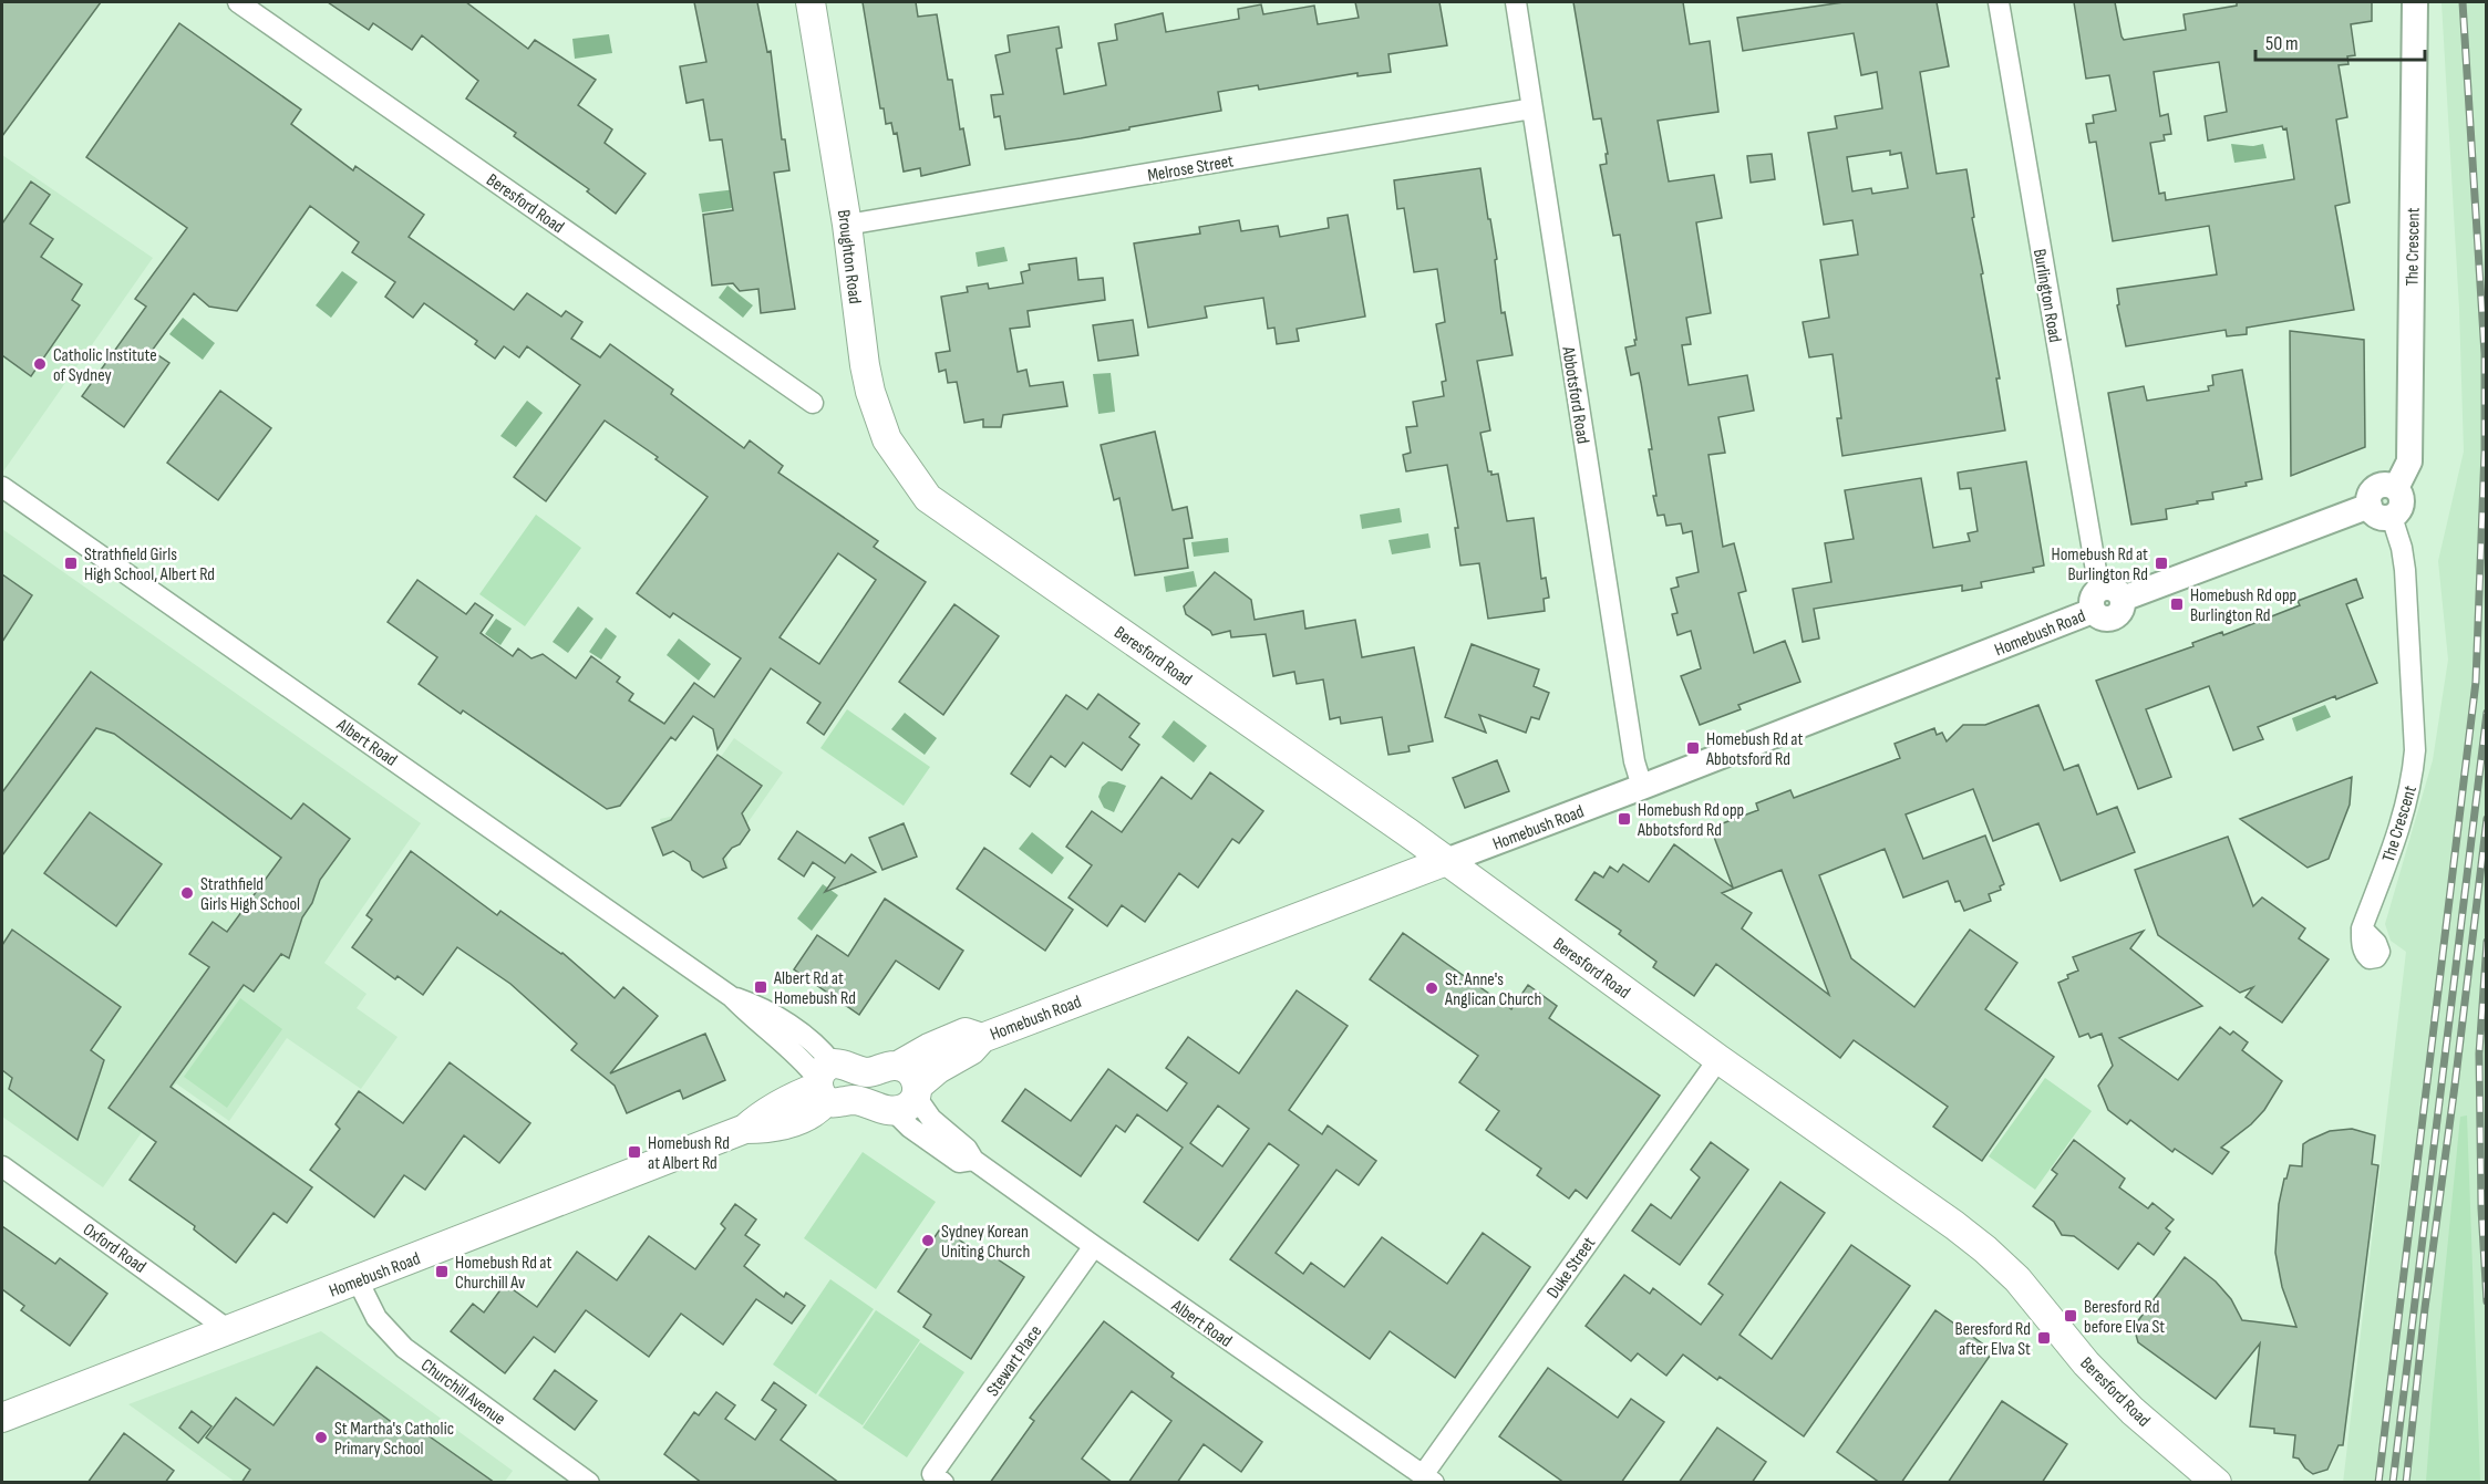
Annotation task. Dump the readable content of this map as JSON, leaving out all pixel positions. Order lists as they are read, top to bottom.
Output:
{
  "streets": {
    "main road": ["Beresford Road", "Broughton Road", "Homebush Road"],
    "street": [
      "Melrose Street",
      "The Crescent",
      "Burlington Road",
      "Abbotsford Road",
      "Albert Road",
      "Oxford Road",
      "Duke Street",
      "Stewart Place",
      "Churchill Avenue"
    ]
  },
  "crossings": [
    ["Melrose Street", "Broughton Road"],
    ["Melrose Street", "Abbotsford Road"],
    ["Beresford Road", "Broughton Road"],
    ["Beresford Road", "Homebush Road"],
    ["Beresford Road", "Duke Street"],
    ["The Crescent", "Homebush Road"],
    ["Burlington Road", "Homebush Road"],
    ["Abbotsford Road", "Homebush Road"],
    ["Homebush Road", "Albert Road"],
    ["Homebush Road", "Oxford Road"],
    ["Homebush Road", "Churchill Avenue"],
    ["Albert Road", "Duke Street"],
    ["Albert Road", "Stewart Place"]
  ],
  "places": {
    "other": [
      "Catholic Institute of Sydney",
      "Strathfield Girls High School",
      "St. Anne's Anglican Church",
      "Sydney Korean Uniting Church",
      "St Martha's Catholic Primary School"
    ],
    "transit": [
      "Strathfield Girls High School, Albert Rd",
      "Homebush Rd at Burlington Rd",
      "Homebush Rd opp Burlington Rd",
      "Homebush Rd at Abbotsford Rd",
      "Homebush Rd opp Abbotsford Rd",
      "Albert Rd at Homebush Rd",
      "Homebush Rd at Albert Rd",
      "Homebush Rd at Churchill Av",
      "Beresford Rd before Elva St",
      "Beresford Rd after Elva St"
    ]
  },
  "scale_bar": "50 m"
}
